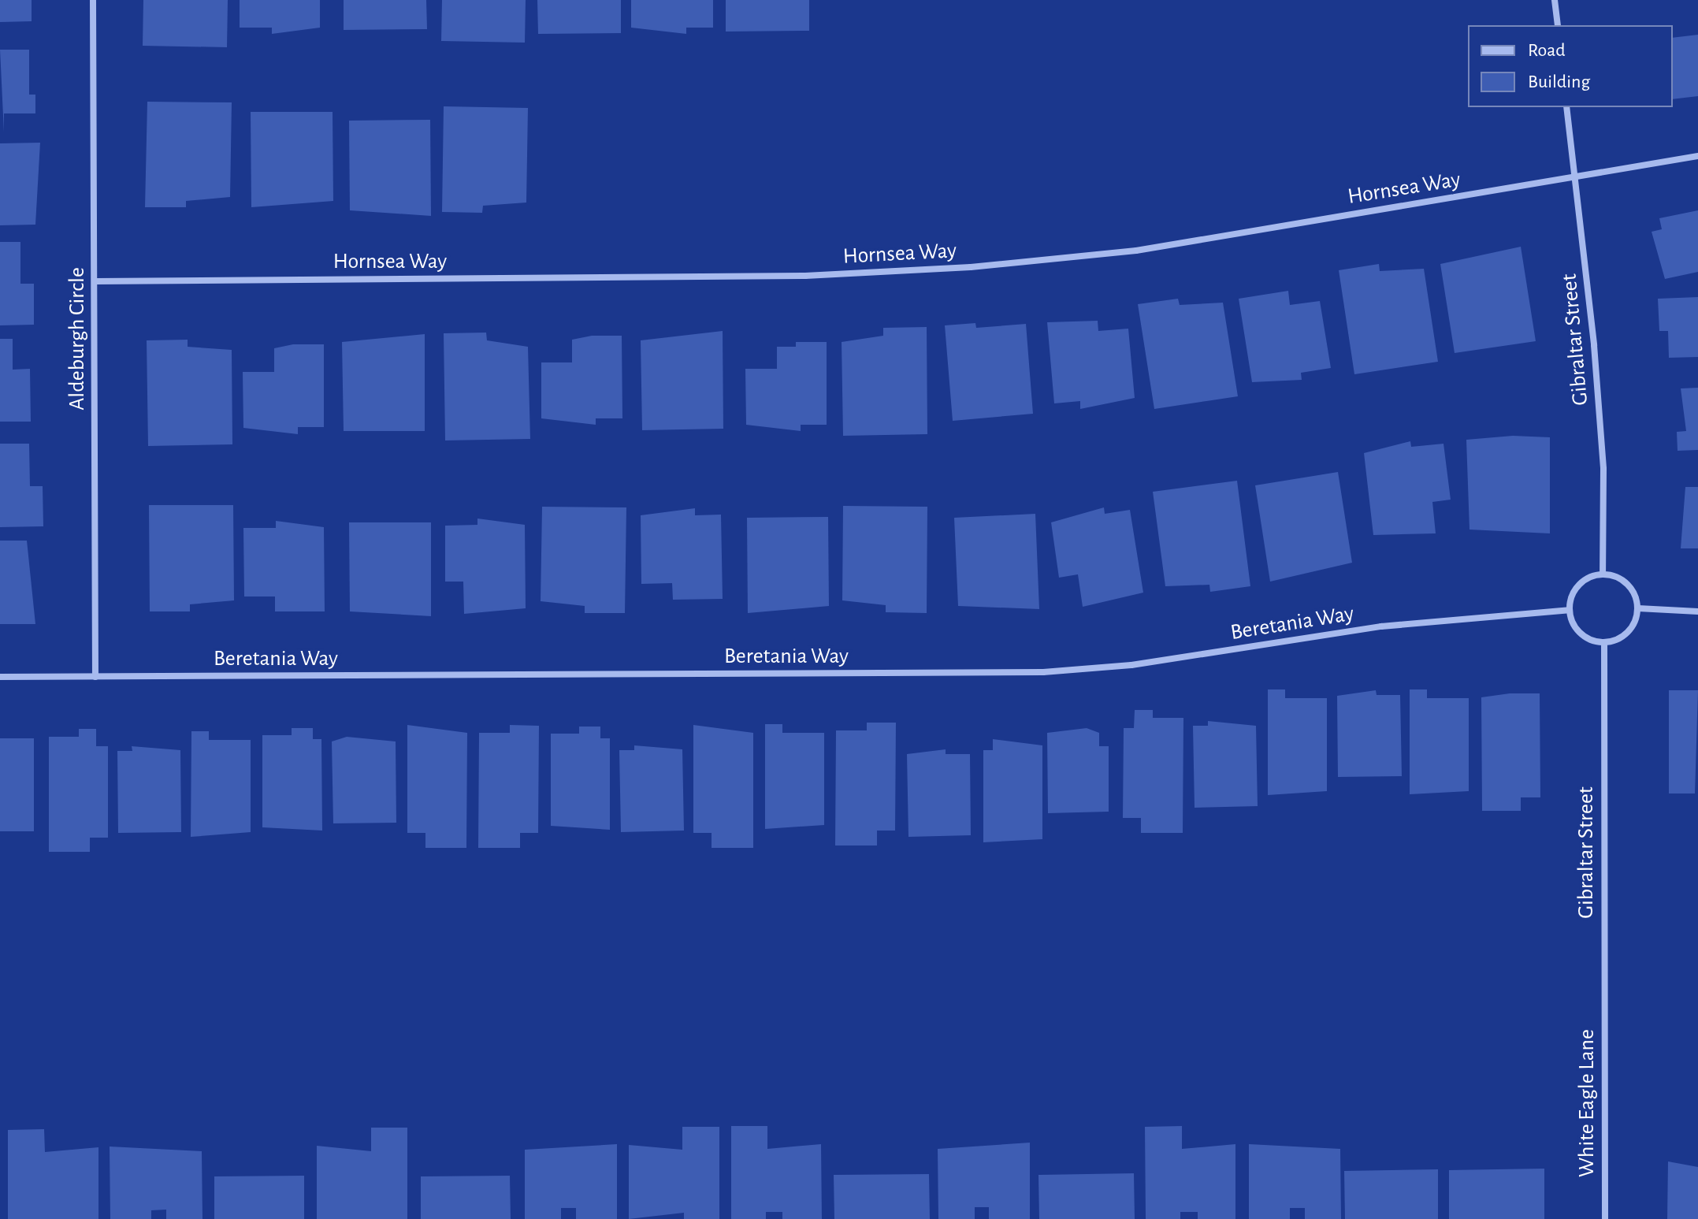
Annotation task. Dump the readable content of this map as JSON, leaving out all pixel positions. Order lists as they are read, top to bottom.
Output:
{
  "streets": {
    "street": [
      "Hornsea Way",
      "Aldeburgh Circle",
      "Gibraltar Street",
      "Beretania Way",
      "White Eagle Lane"
    ]
  },
  "crossings": [
    ["Hornsea Way", "Aldeburgh Circle"],
    ["Hornsea Way", "Gibraltar Street"],
    ["Aldeburgh Circle", "Beretania Way"],
    ["Gibraltar Street", "Beretania Way"],
    ["Gibraltar Street", "White Eagle Lane"]
  ],
  "legend": ["Road", "Building"]
}
